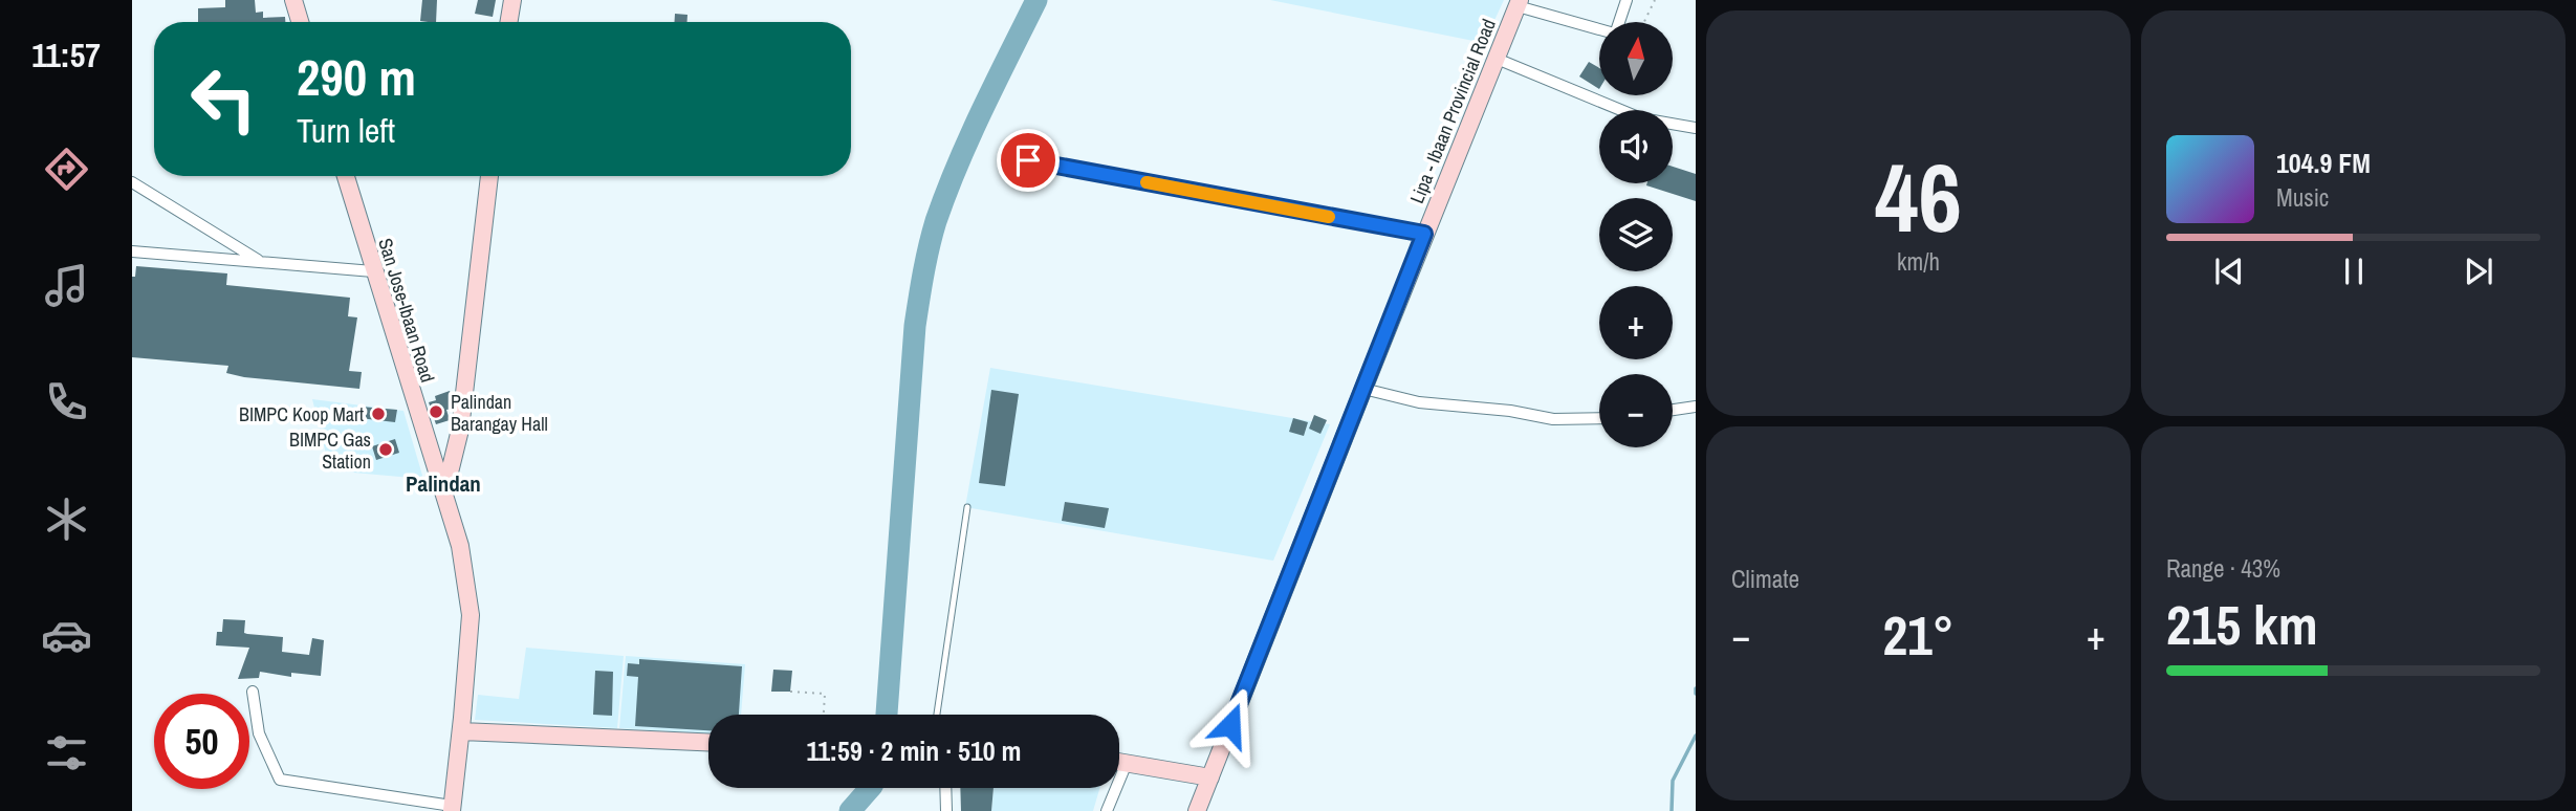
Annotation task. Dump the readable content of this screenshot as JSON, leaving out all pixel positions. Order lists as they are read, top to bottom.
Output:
{
  "streets": {
    "main road": ["Lipa - Ibaan Provincial Road", "San Jose-Ibaan Road"]
  },
  "districts": ["Palindan"],
  "places": ["Palindan Barangay Hall", "BIMPC Koop Mart", "BIMPC Gas Station"],
  "north": "top",
  "page": {
    "tabs": "11:57",
    "tile": [
      ["46", "km/h"],
      "Climate",
      ["Range · 43%", "215 km"]
    ],
    "map_buttons": ["+", "−"],
    "turn": ["290 m", "Turn left"],
    "song": ["104.9 FM", "Music"],
    "heat": ["−", "21°", "+"],
    "limit": "50",
    "trip": "11:59 · 2 min · 510 m"
  }
}
